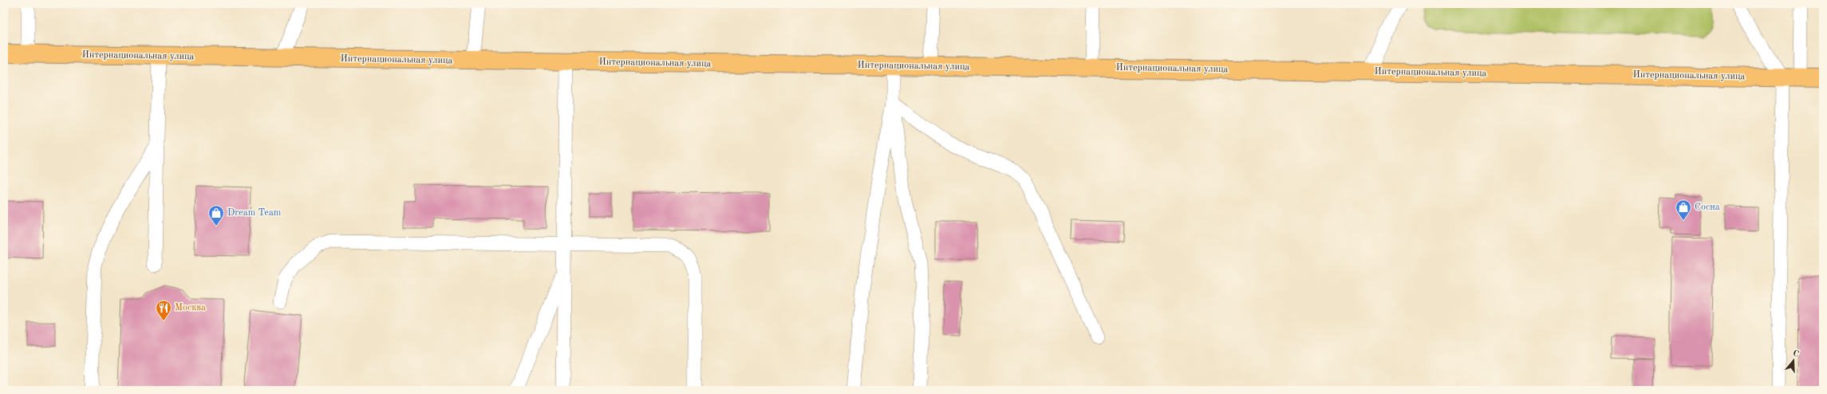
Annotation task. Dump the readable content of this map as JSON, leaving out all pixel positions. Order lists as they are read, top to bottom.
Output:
{
  "streets": {
    "main road": ["Интернациональная улица"]
  },
  "places": {
    "shop": ["Сосна", "Dream Team"],
    "restaurant": ["Москва"]
  },
  "north": "top"
}
